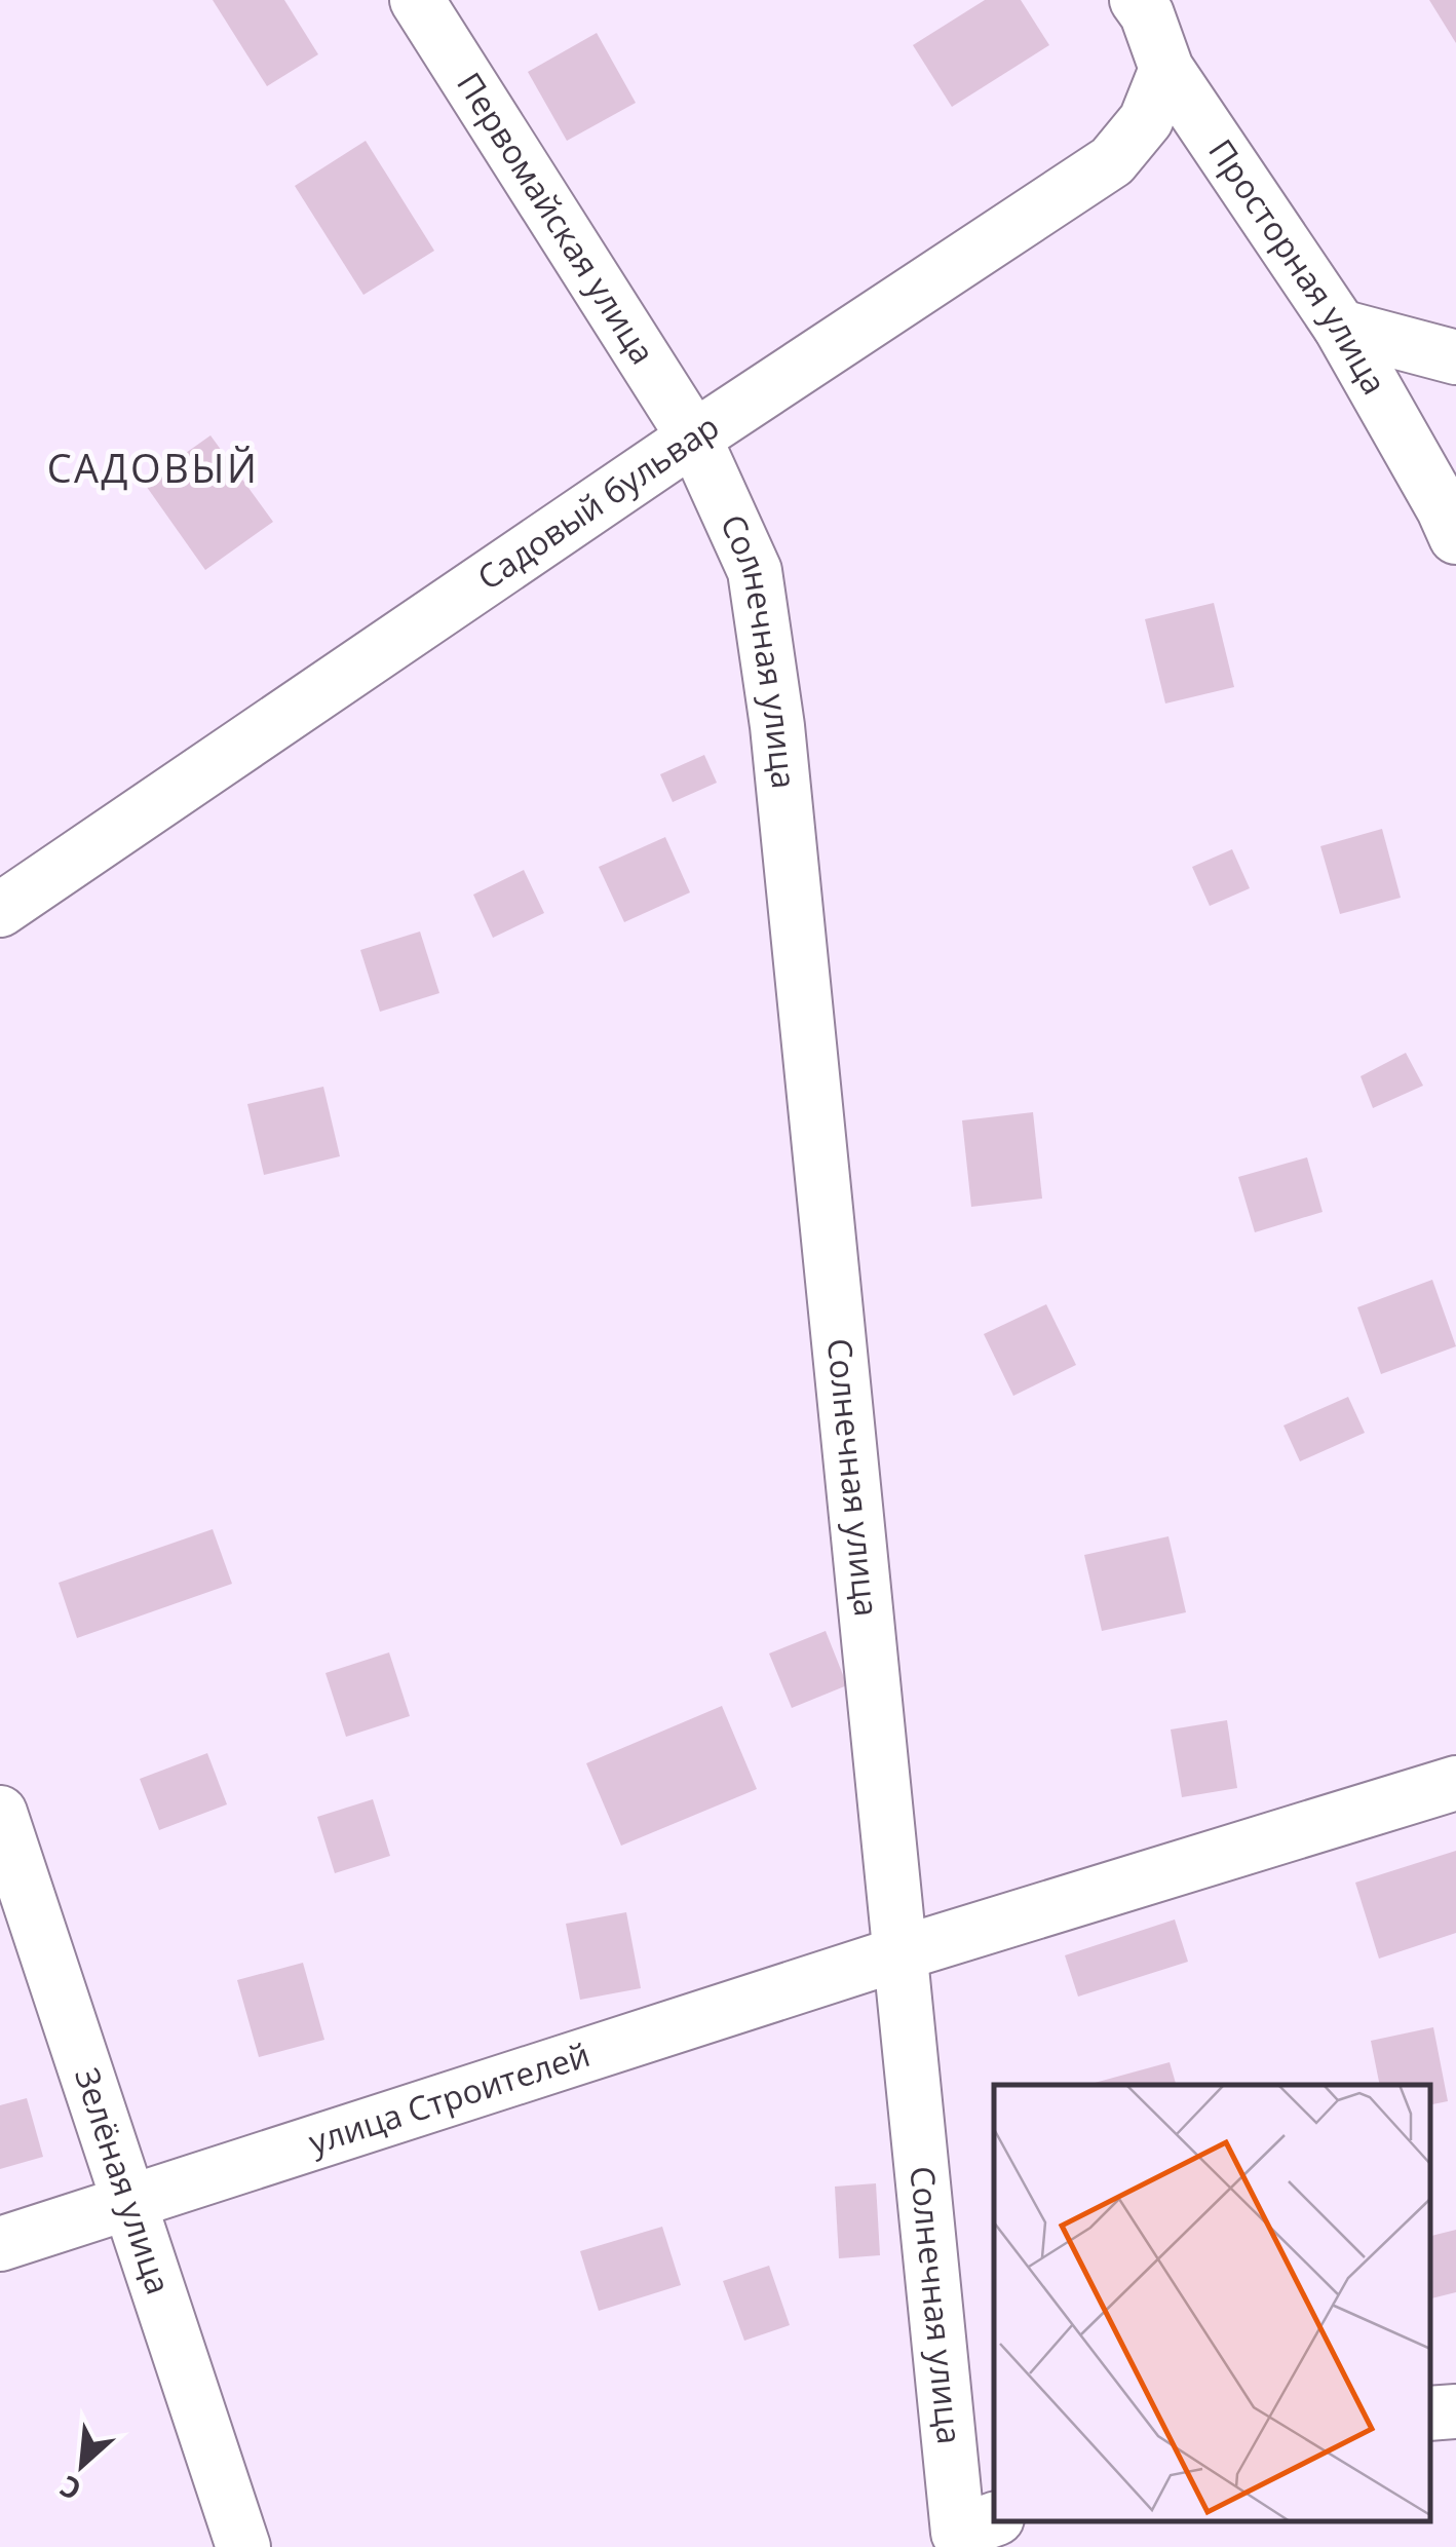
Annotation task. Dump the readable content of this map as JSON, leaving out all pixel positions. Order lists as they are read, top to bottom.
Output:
{
  "streets": {
    "street": [
      "Первомайская улица",
      "Просторная улица",
      "Садовый бульвар",
      "Солнечная улица",
      "улица Строителей",
      "Зелёная улица"
    ]
  },
  "crossings": [
    ["Первомайская улица", "Садовый бульвар"],
    ["Первомайская улица", "Солнечная улица"],
    ["Просторная улица", "Садовый бульвар"],
    ["Садовый бульвар", "Солнечная улица"],
    ["Солнечная улица", "улица Строителей"],
    ["улица Строителей", "Зелёная улица"]
  ],
  "districts": ["САДОВЫЙ"],
  "north": "bottom left"
}
